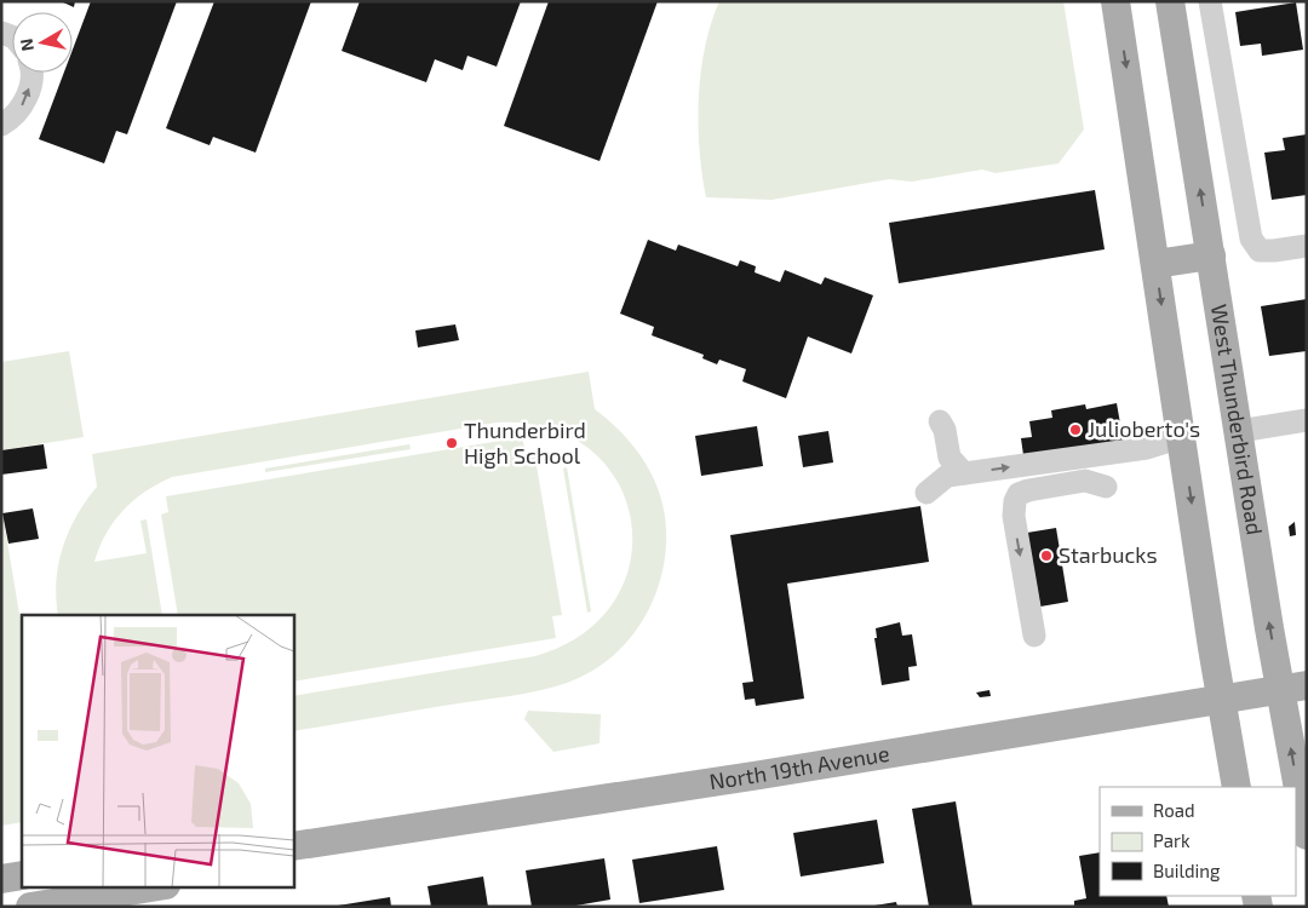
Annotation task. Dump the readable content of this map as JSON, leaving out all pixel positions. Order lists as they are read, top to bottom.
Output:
{
  "streets": {
    "main road": ["West Thunderbird Road", "North 19th Avenue"]
  },
  "crossings": [
    ["West Thunderbird Road", "North 19th Avenue"]
  ],
  "places": ["Julioberto's", "Thunderbird High School", "Starbucks"],
  "legend": ["Road", "Park", "Building"],
  "north": "left"
}
